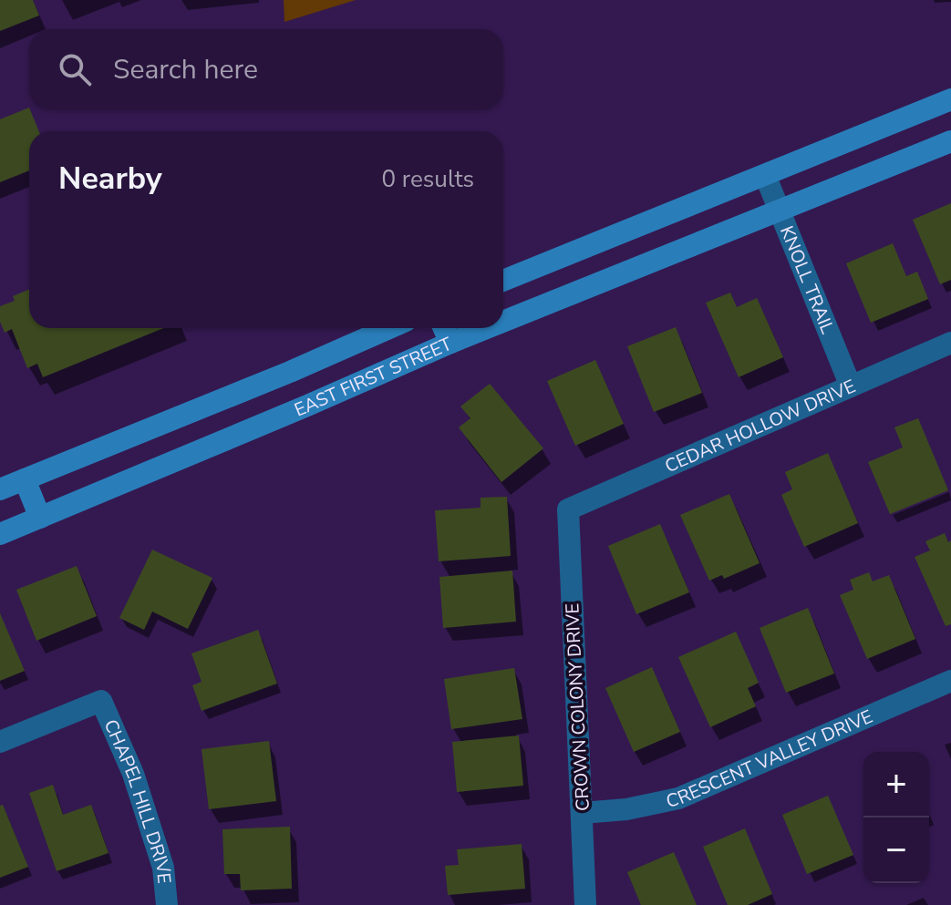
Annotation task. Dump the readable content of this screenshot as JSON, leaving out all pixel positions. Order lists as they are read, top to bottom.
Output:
{
  "streets": {
    "main road": ["EAST FIRST STREET"],
    "street": [
      "KNOLL TRAIL",
      "CEDAR HOLLOW DRIVE",
      "CROWN COLONY DRIVE",
      "CRESCENT VALLEY DRIVE",
      "CHAPEL HILL DRIVE"
    ]
  },
  "crossings": [
    ["KNOLL TRAIL", "EAST FIRST STREET"],
    ["KNOLL TRAIL", "CEDAR HOLLOW DRIVE"],
    ["CEDAR HOLLOW DRIVE", "CROWN COLONY DRIVE"],
    ["CROWN COLONY DRIVE", "CRESCENT VALLEY DRIVE"]
  ],
  "page": {
    "search": "Search here",
    "heading": ["Nearby", "0 results"],
    "map_buttons": ["+", "−"]
  }
}
